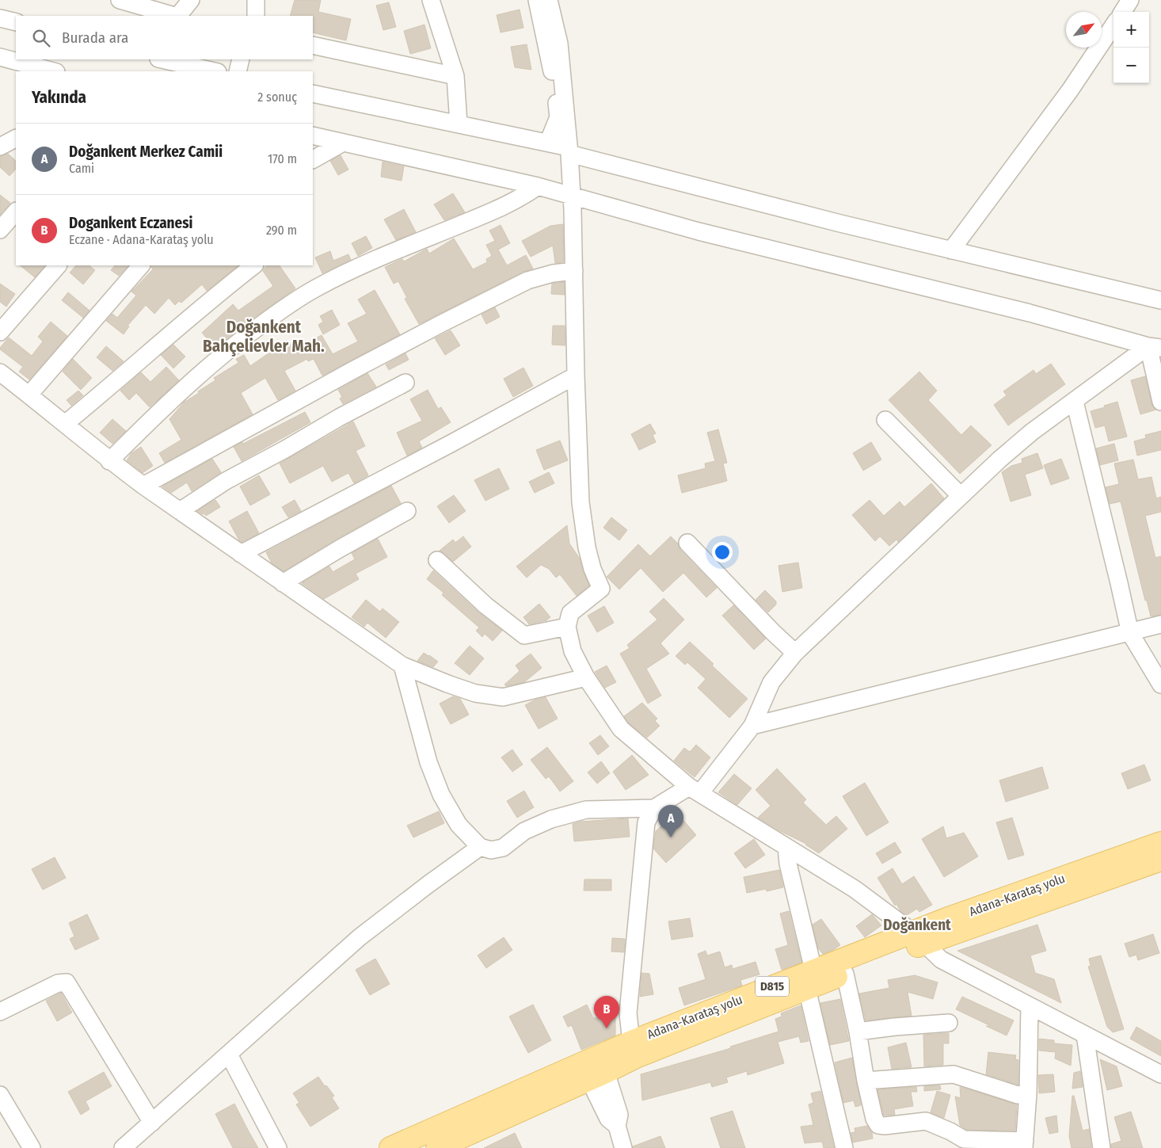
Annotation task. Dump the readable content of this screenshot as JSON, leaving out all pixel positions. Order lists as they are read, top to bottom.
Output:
{
  "streets": {
    "main road": ["Adana-Karataş yolu", "D815"]
  },
  "districts": ["Doğankent Bahçelievler Mah.", "Doğankent"],
  "north": "top right",
  "page": {
    "map_buttons": ["+", "−"],
    "search": "Burada ara",
    "heading": ["Yakında", "2 sonuç"],
    "list": [
      {
        "mark": "A",
        "name": "Doğankent Merkez Camii",
        "note": "Cami",
        "value": "170 m"
      },
      {
        "mark": "B",
        "name": "Dogankent Eczanesi",
        "note": "Eczane · Adana-Karataş yolu",
        "value": "290 m"
      }
    ],
    "pins": ["A", "B"]
  }
}
